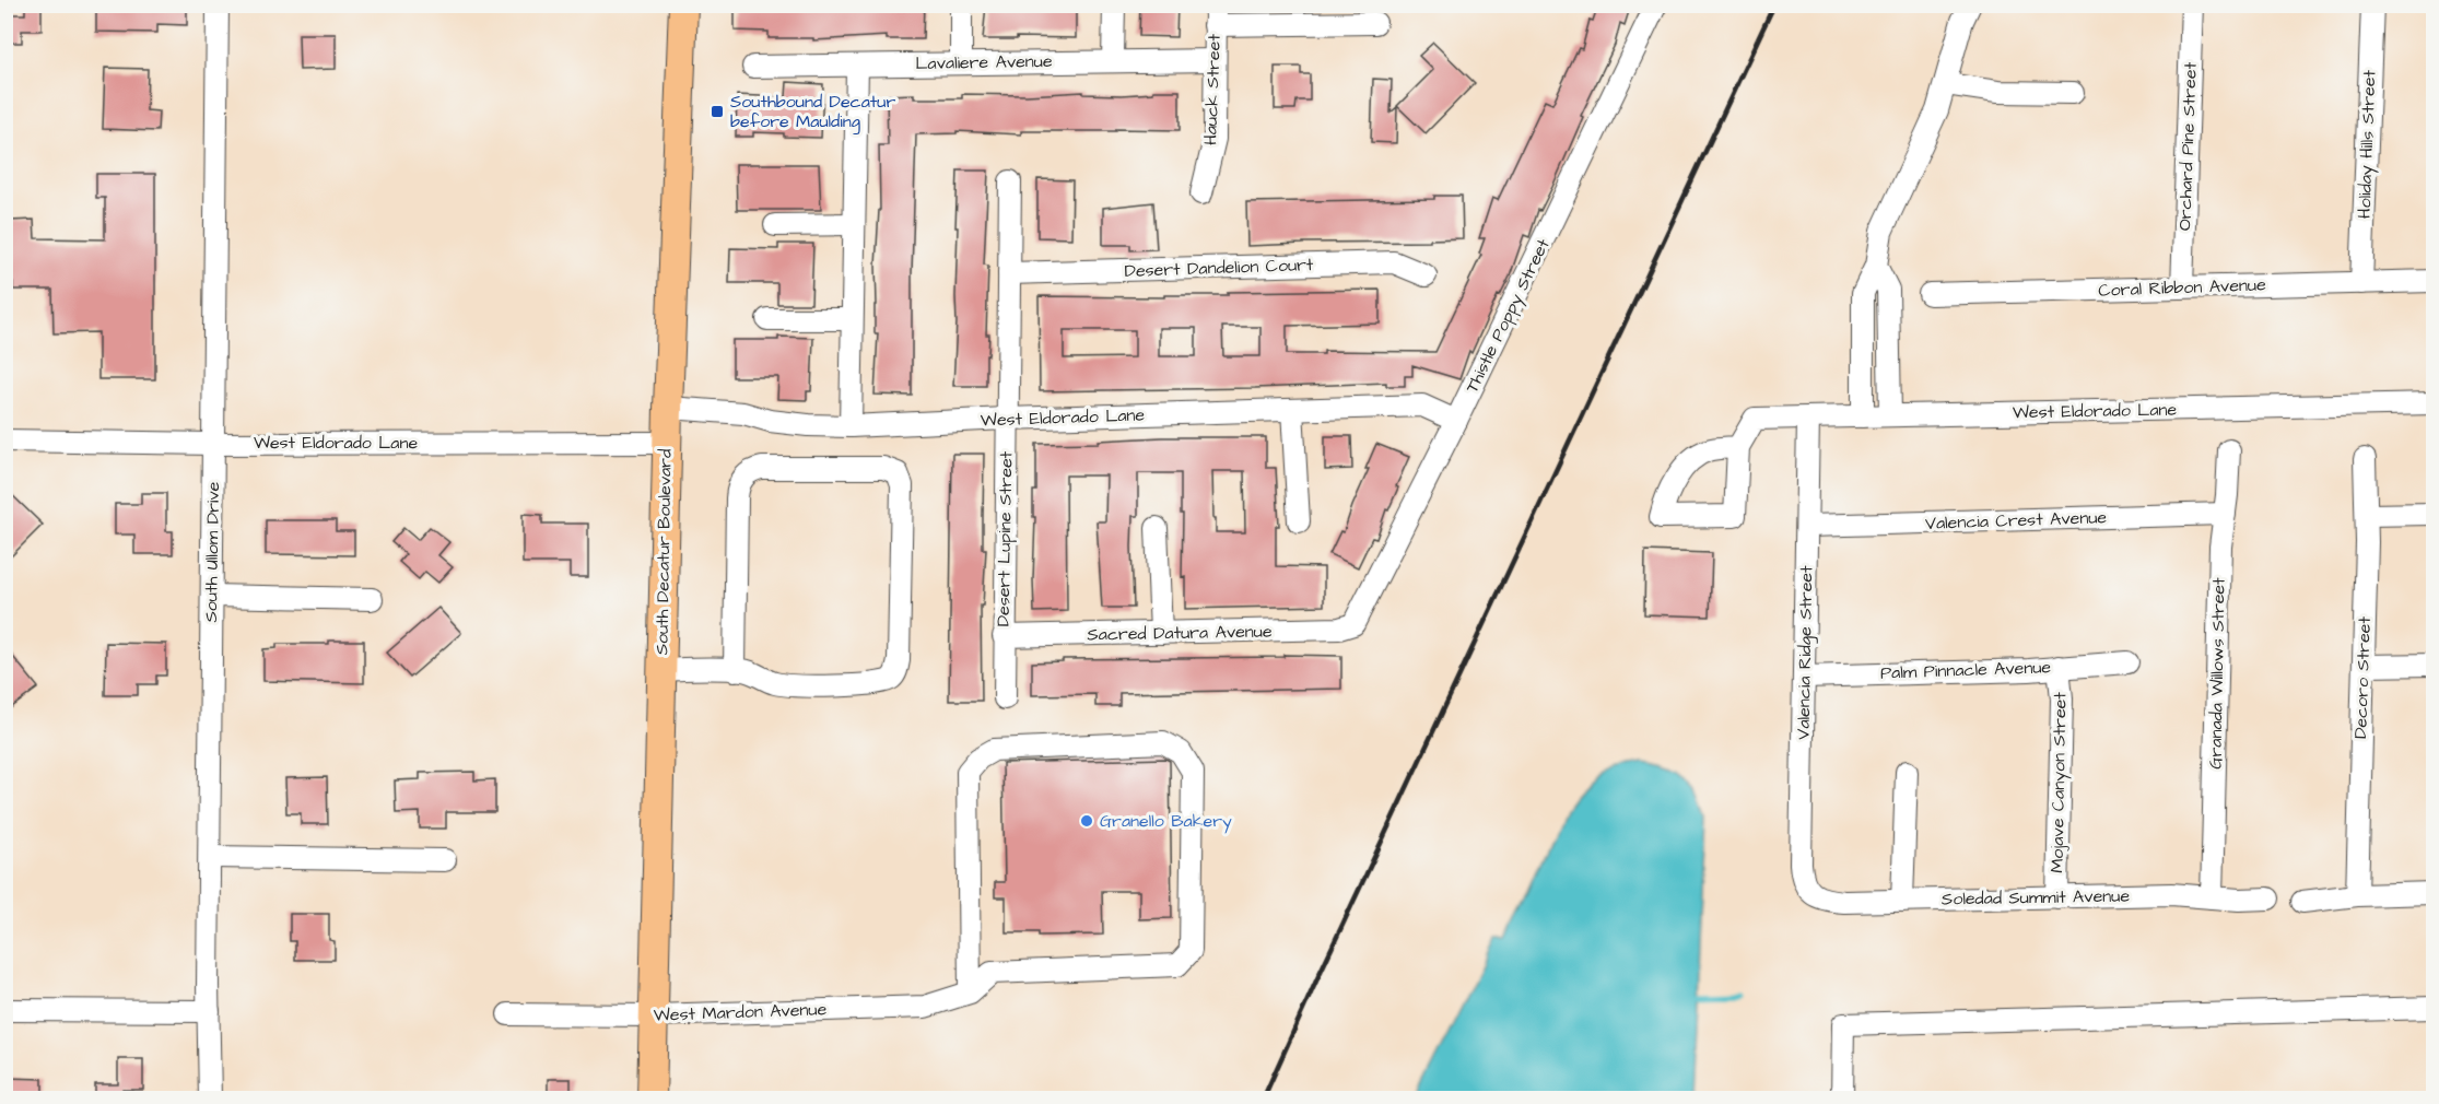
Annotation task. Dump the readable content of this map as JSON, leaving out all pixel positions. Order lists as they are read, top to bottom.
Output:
{
  "streets": {
    "main road": ["South Decatur Boulevard"],
    "street": [
      "Lavaliere Avenue",
      "Hauck Street",
      "Holiday Hills Street",
      "Orchard Pine Street",
      "Desert Dandelion Court",
      "Coral Ribbon Avenue",
      "Thistle Poppy Street",
      "West Eldorado Lane",
      "Valencia Crest Avenue",
      "Desert Lupine Street",
      "South Ullom Drive",
      "Sacred Datura Avenue",
      "Valencia Ridge Street",
      "Palm Pinnacle Avenue",
      "Granada Willows Street",
      "Decoro Street",
      "Mojave Canyon Street",
      "Soledad Summit Avenue",
      "West Mardon Avenue"
    ]
  },
  "crossings": [
    ["Lavaliere Avenue", "Hauck Street"],
    ["Holiday Hills Street", "Coral Ribbon Avenue"],
    ["Orchard Pine Street", "Coral Ribbon Avenue"],
    ["Desert Dandelion Court", "Desert Lupine Street"],
    ["Thistle Poppy Street", "West Eldorado Lane"],
    ["Thistle Poppy Street", "Sacred Datura Avenue"],
    ["West Eldorado Lane", "Desert Lupine Street"],
    ["West Eldorado Lane", "South Ullom Drive"],
    ["West Eldorado Lane", "South Decatur Boulevard"],
    ["West Eldorado Lane", "Valencia Ridge Street"],
    ["Valencia Crest Avenue", "Valencia Ridge Street"],
    ["Valencia Crest Avenue", "Granada Willows Street"],
    ["Desert Lupine Street", "Sacred Datura Avenue"],
    ["South Decatur Boulevard", "West Mardon Avenue"],
    ["Valencia Ridge Street", "Palm Pinnacle Avenue"],
    ["Valencia Ridge Street", "Soledad Summit Avenue"],
    ["Palm Pinnacle Avenue", "Mojave Canyon Street"],
    ["Granada Willows Street", "Soledad Summit Avenue"],
    ["Mojave Canyon Street", "Soledad Summit Avenue"]
  ],
  "places": {
    "transit": ["Southbound Decatur before Maulding"],
    "other": ["Granello Bakery"]
  }
}
